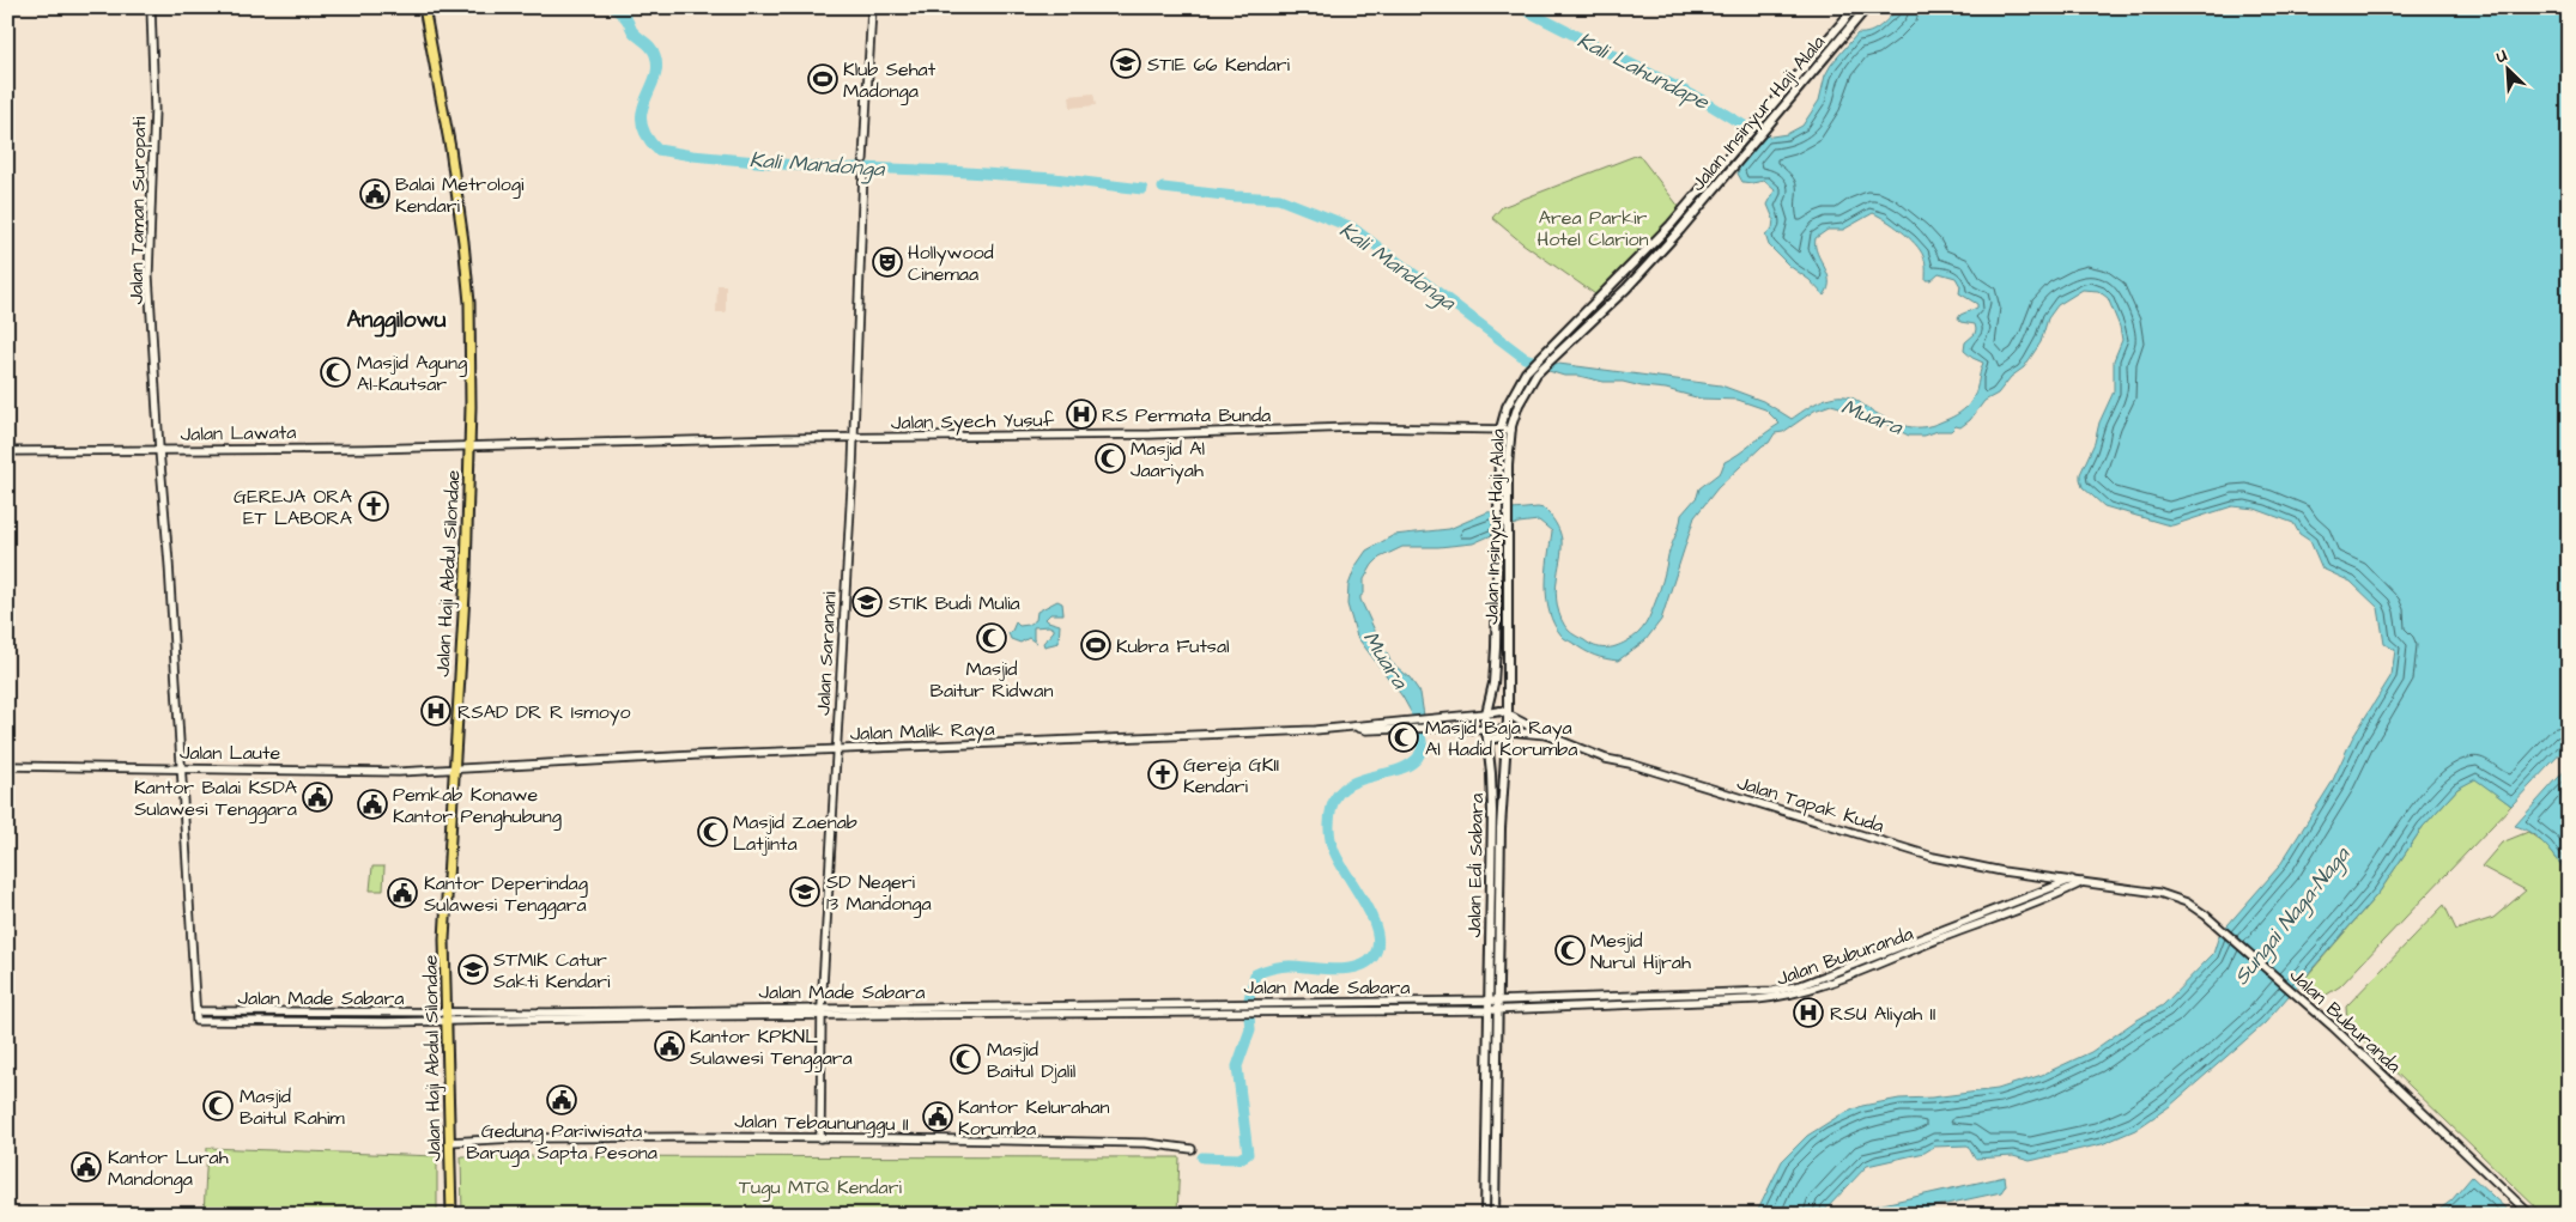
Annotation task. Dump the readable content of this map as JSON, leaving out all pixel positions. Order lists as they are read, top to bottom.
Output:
{
  "streets": {
    "highway": ["Jalan Haji Abdul Silondae"],
    "main road": ["Jalan Insinyur Haji Alala", "Jalan Edi Sabara"],
    "street": [
      "Jalan Taman Suropati",
      "Jalan Syech Yusuf",
      "Jalan Lawata",
      "Jalan Saranani",
      "Jalan Malik Raya",
      "Jalan Laute",
      "Jalan Tapak Kuda",
      "Jalan Buburanda",
      "Jalan Made Sabara",
      "Jalan Tebaununggu II"
    ]
  },
  "crossings": [
    ["Jalan Insinyur Haji Alala", "Jalan Syech Yusuf"],
    ["Jalan Insinyur Haji Alala", "Jalan Tapak Kuda"],
    ["Jalan Insinyur Haji Alala", "Jalan Edi Sabara"],
    ["Jalan Taman Suropati", "Jalan Lawata"],
    ["Jalan Taman Suropati", "Jalan Laute"],
    ["Jalan Taman Suropati", "Jalan Made Sabara"],
    ["Jalan Syech Yusuf", "Jalan Lawata"],
    ["Jalan Syech Yusuf", "Jalan Haji Abdul Silondae"],
    ["Jalan Syech Yusuf", "Jalan Saranani"],
    ["Jalan Lawata", "Jalan Haji Abdul Silondae"],
    ["Jalan Haji Abdul Silondae", "Jalan Malik Raya"],
    ["Jalan Haji Abdul Silondae", "Jalan Laute"],
    ["Jalan Haji Abdul Silondae", "Jalan Made Sabara"],
    ["Jalan Haji Abdul Silondae", "Jalan Tebaununggu II"],
    ["Jalan Saranani", "Jalan Malik Raya"],
    ["Jalan Saranani", "Jalan Made Sabara"],
    ["Jalan Saranani", "Jalan Tebaununggu II"],
    ["Jalan Malik Raya", "Jalan Laute"],
    ["Jalan Tapak Kuda", "Jalan Edi Sabara"],
    ["Jalan Tapak Kuda", "Jalan Buburanda"],
    ["Jalan Edi Sabara", "Jalan Buburanda"],
    ["Jalan Edi Sabara", "Jalan Made Sabara"],
    ["Jalan Buburanda", "Jalan Made Sabara"]
  ],
  "districts": ["Anggilowu"],
  "water": [
    "Kali Lahundape",
    "Kali Mandonga",
    "Muara",
    "Sungai Naga-Naga"
  ],
  "parks": ["Area Parkir Hotel Clarion", "Tugu MTQ Kendari"],
  "places": {
    "school or university": [
      "STIE 66 Kendari",
      "STIK Budi Mulia",
      "SD Negeri 13 Mandonga",
      "STMIK Catur Sakti Kendari"
    ],
    "sports": ["Klub Sehat Madonga", "Kubra Futsal"],
    "public building": [
      "Balai Metrologi Kendari",
      "Kantor Balai KSDA Sulawesi Tenggara",
      "Pemkab Konawe Kantor Penghubung",
      "Kantor Deperindag Sulawesi Tenggara",
      "Kantor KPKNL Sulawesi Tenggara",
      "Gedung Pariwisata Baruga Sapta Pesona",
      "Kantor Kelurahan Korumba",
      "Kantor Lurah Mandonga"
    ],
    "theatre": ["Hollywood Cinemaa"],
    "mosque": [
      "Masjid Agung Al-Kautsar",
      "Masjid Al Jaariyah",
      "Masjid Baitur Ridwan",
      "Masjid Baja Raya Al Hadid Korumba",
      "Masjid Zaenab Latjinta",
      "Mesjid Nurul Hijrah",
      "Masjid Baitul Djalil",
      "Masjid Baitul Rahim"
    ],
    "hospital": ["RS Permata Bunda", "RSAD DR R Ismoyo", "RSU Aliyah II"],
    "church": ["GEREJA ORA ET LABORA", "Gereja GKII Kendari"]
  },
  "north": "top left"
}
